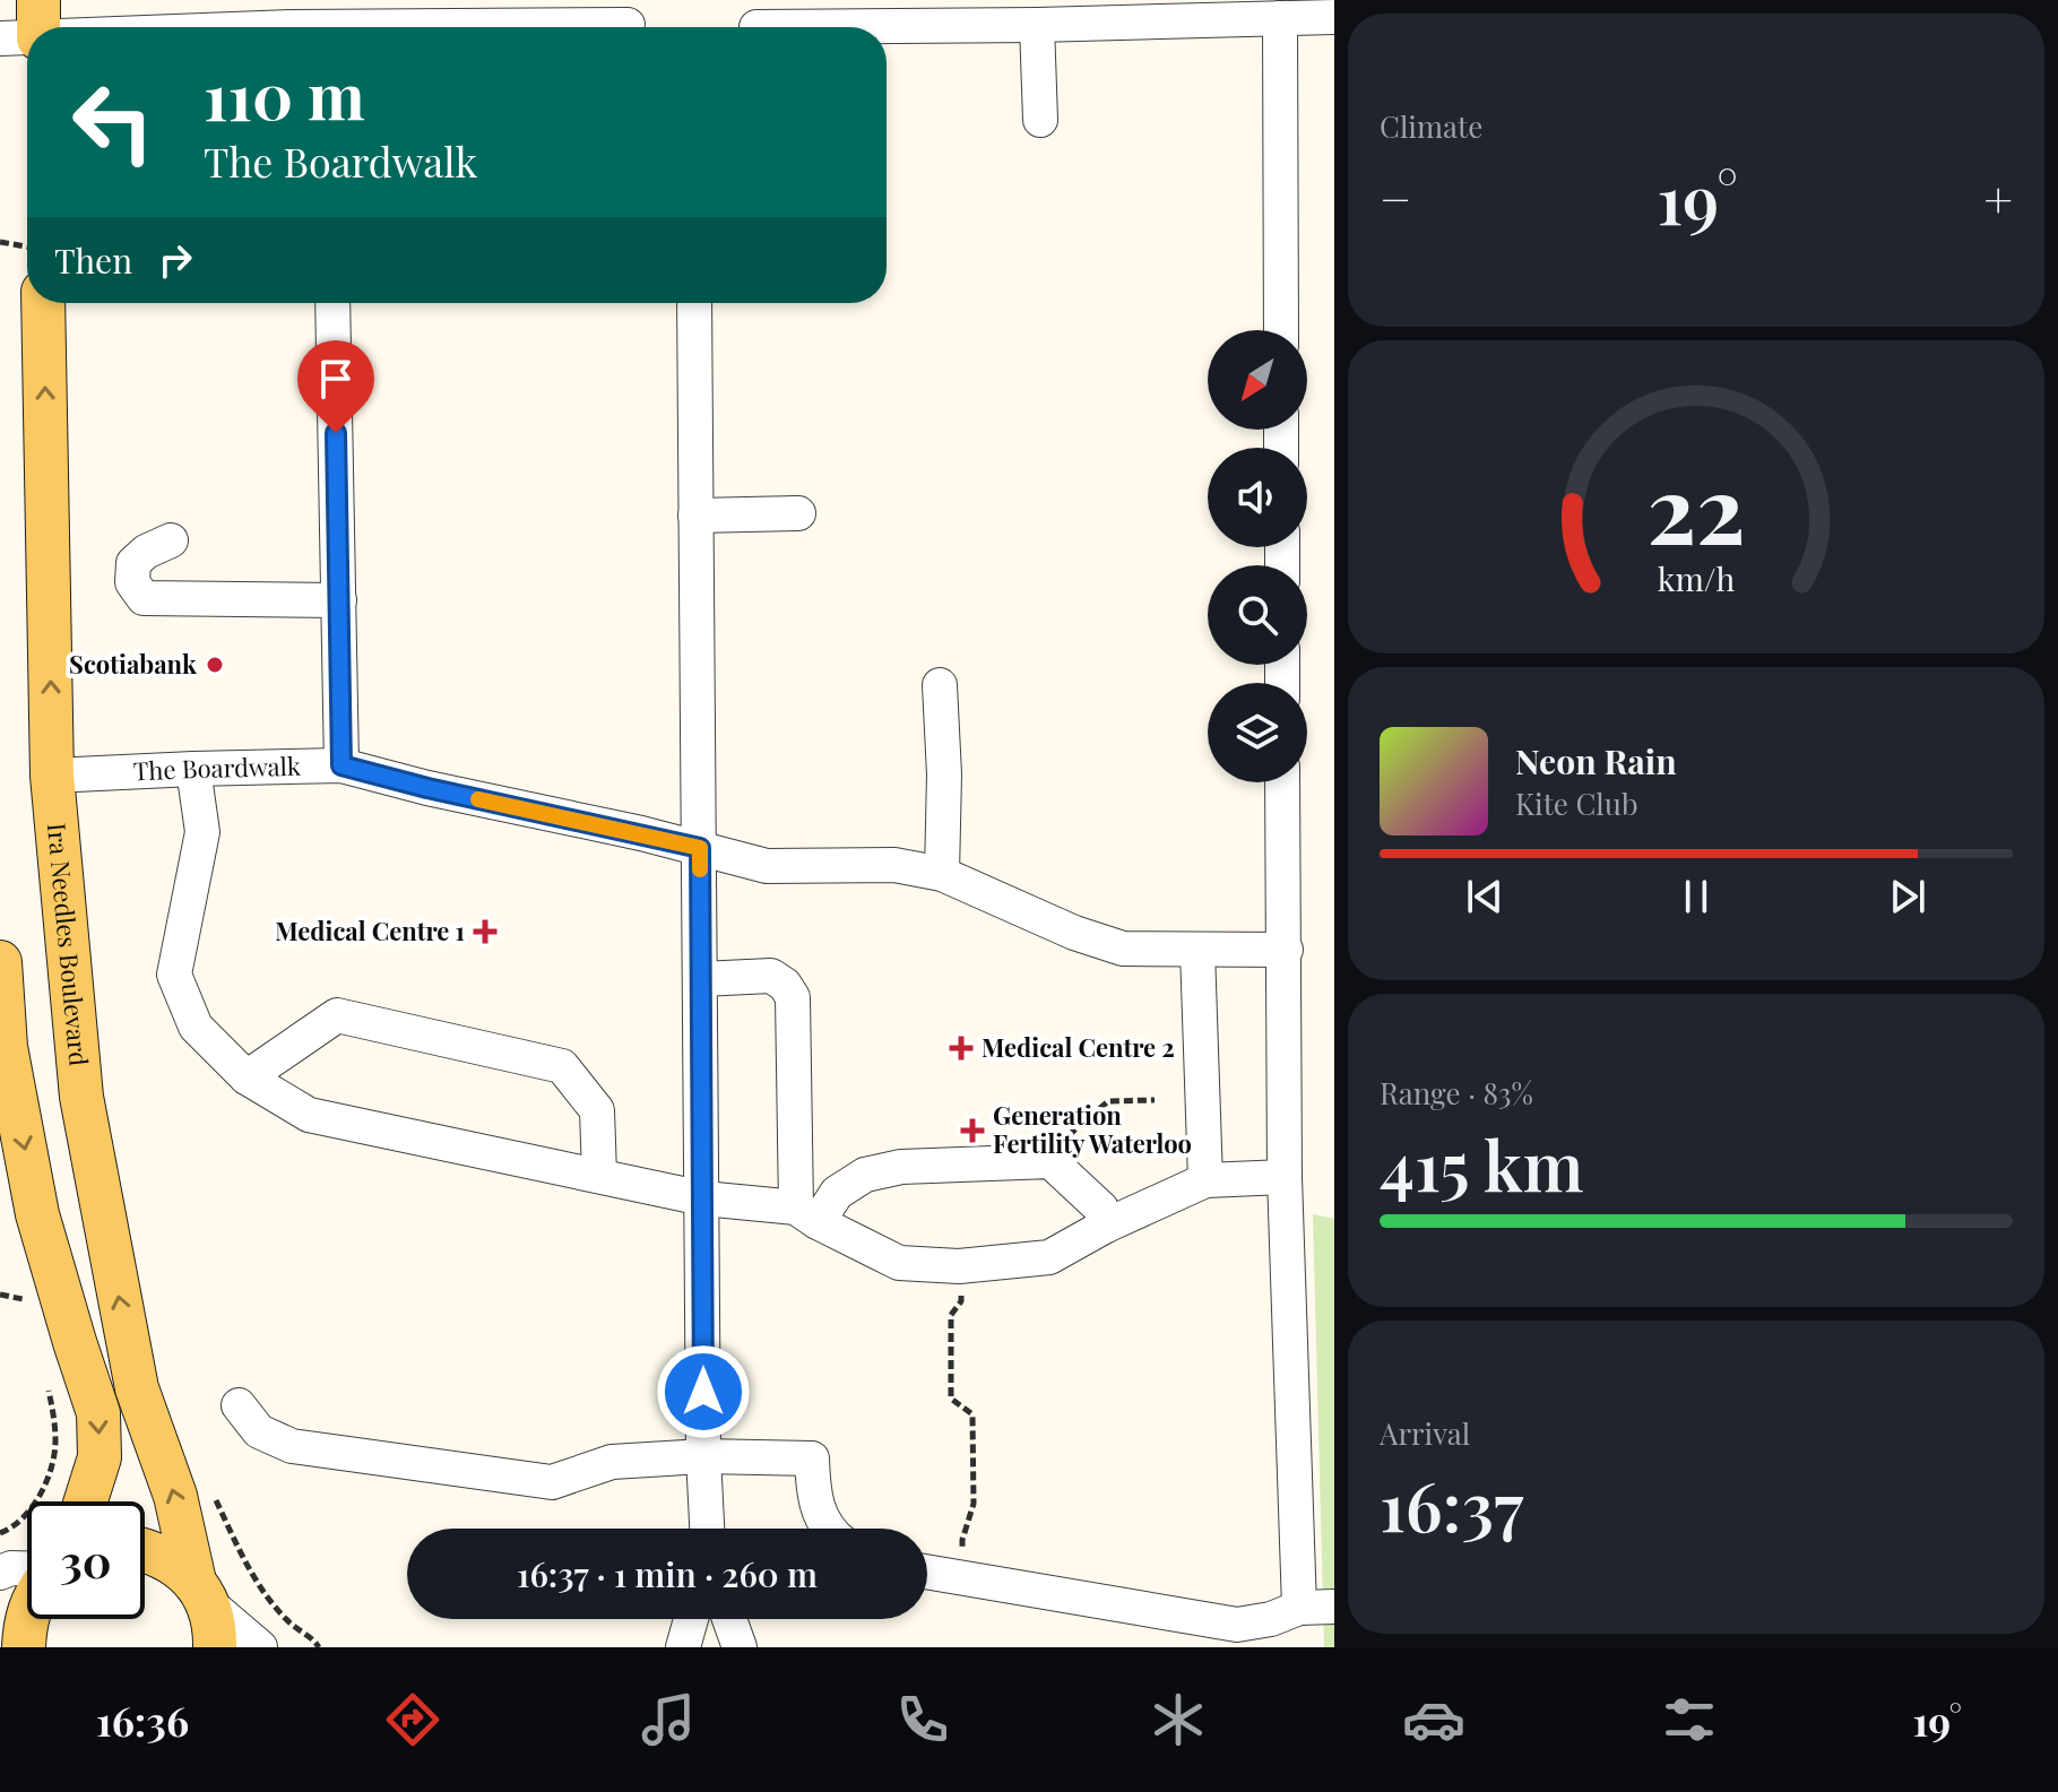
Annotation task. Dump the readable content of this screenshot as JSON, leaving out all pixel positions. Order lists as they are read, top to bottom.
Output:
{
  "streets": {
    "main road": ["Ira Needles Boulevard"],
    "street": ["The Boardwalk"]
  },
  "crossings": [
    ["The Boardwalk", "Ira Needles Boulevard"]
  ],
  "places": {
    "other": ["Scotiabank"],
    "health": ["Medical Centre 1", "Medical Centre 2", "Generation Fertility Waterloo"]
  },
  "north": "bottom left",
  "page": {
    "tile": [
      "Climate",
      ["Range · 83%", "415 km"],
      ["Arrival", "16:37"]
    ],
    "turn": ["110 m", "The Boardwalk"],
    "heat": ["−", "19°", "+"],
    "then": "Then",
    "song": ["Neon Rain", "Kite Club"],
    "limit": "30",
    "trip": "16:37 · 1 min · 260 m",
    "tabs": ["16:36", "19°"],
    "gauge": ["22", "km/h"]
  }
}
